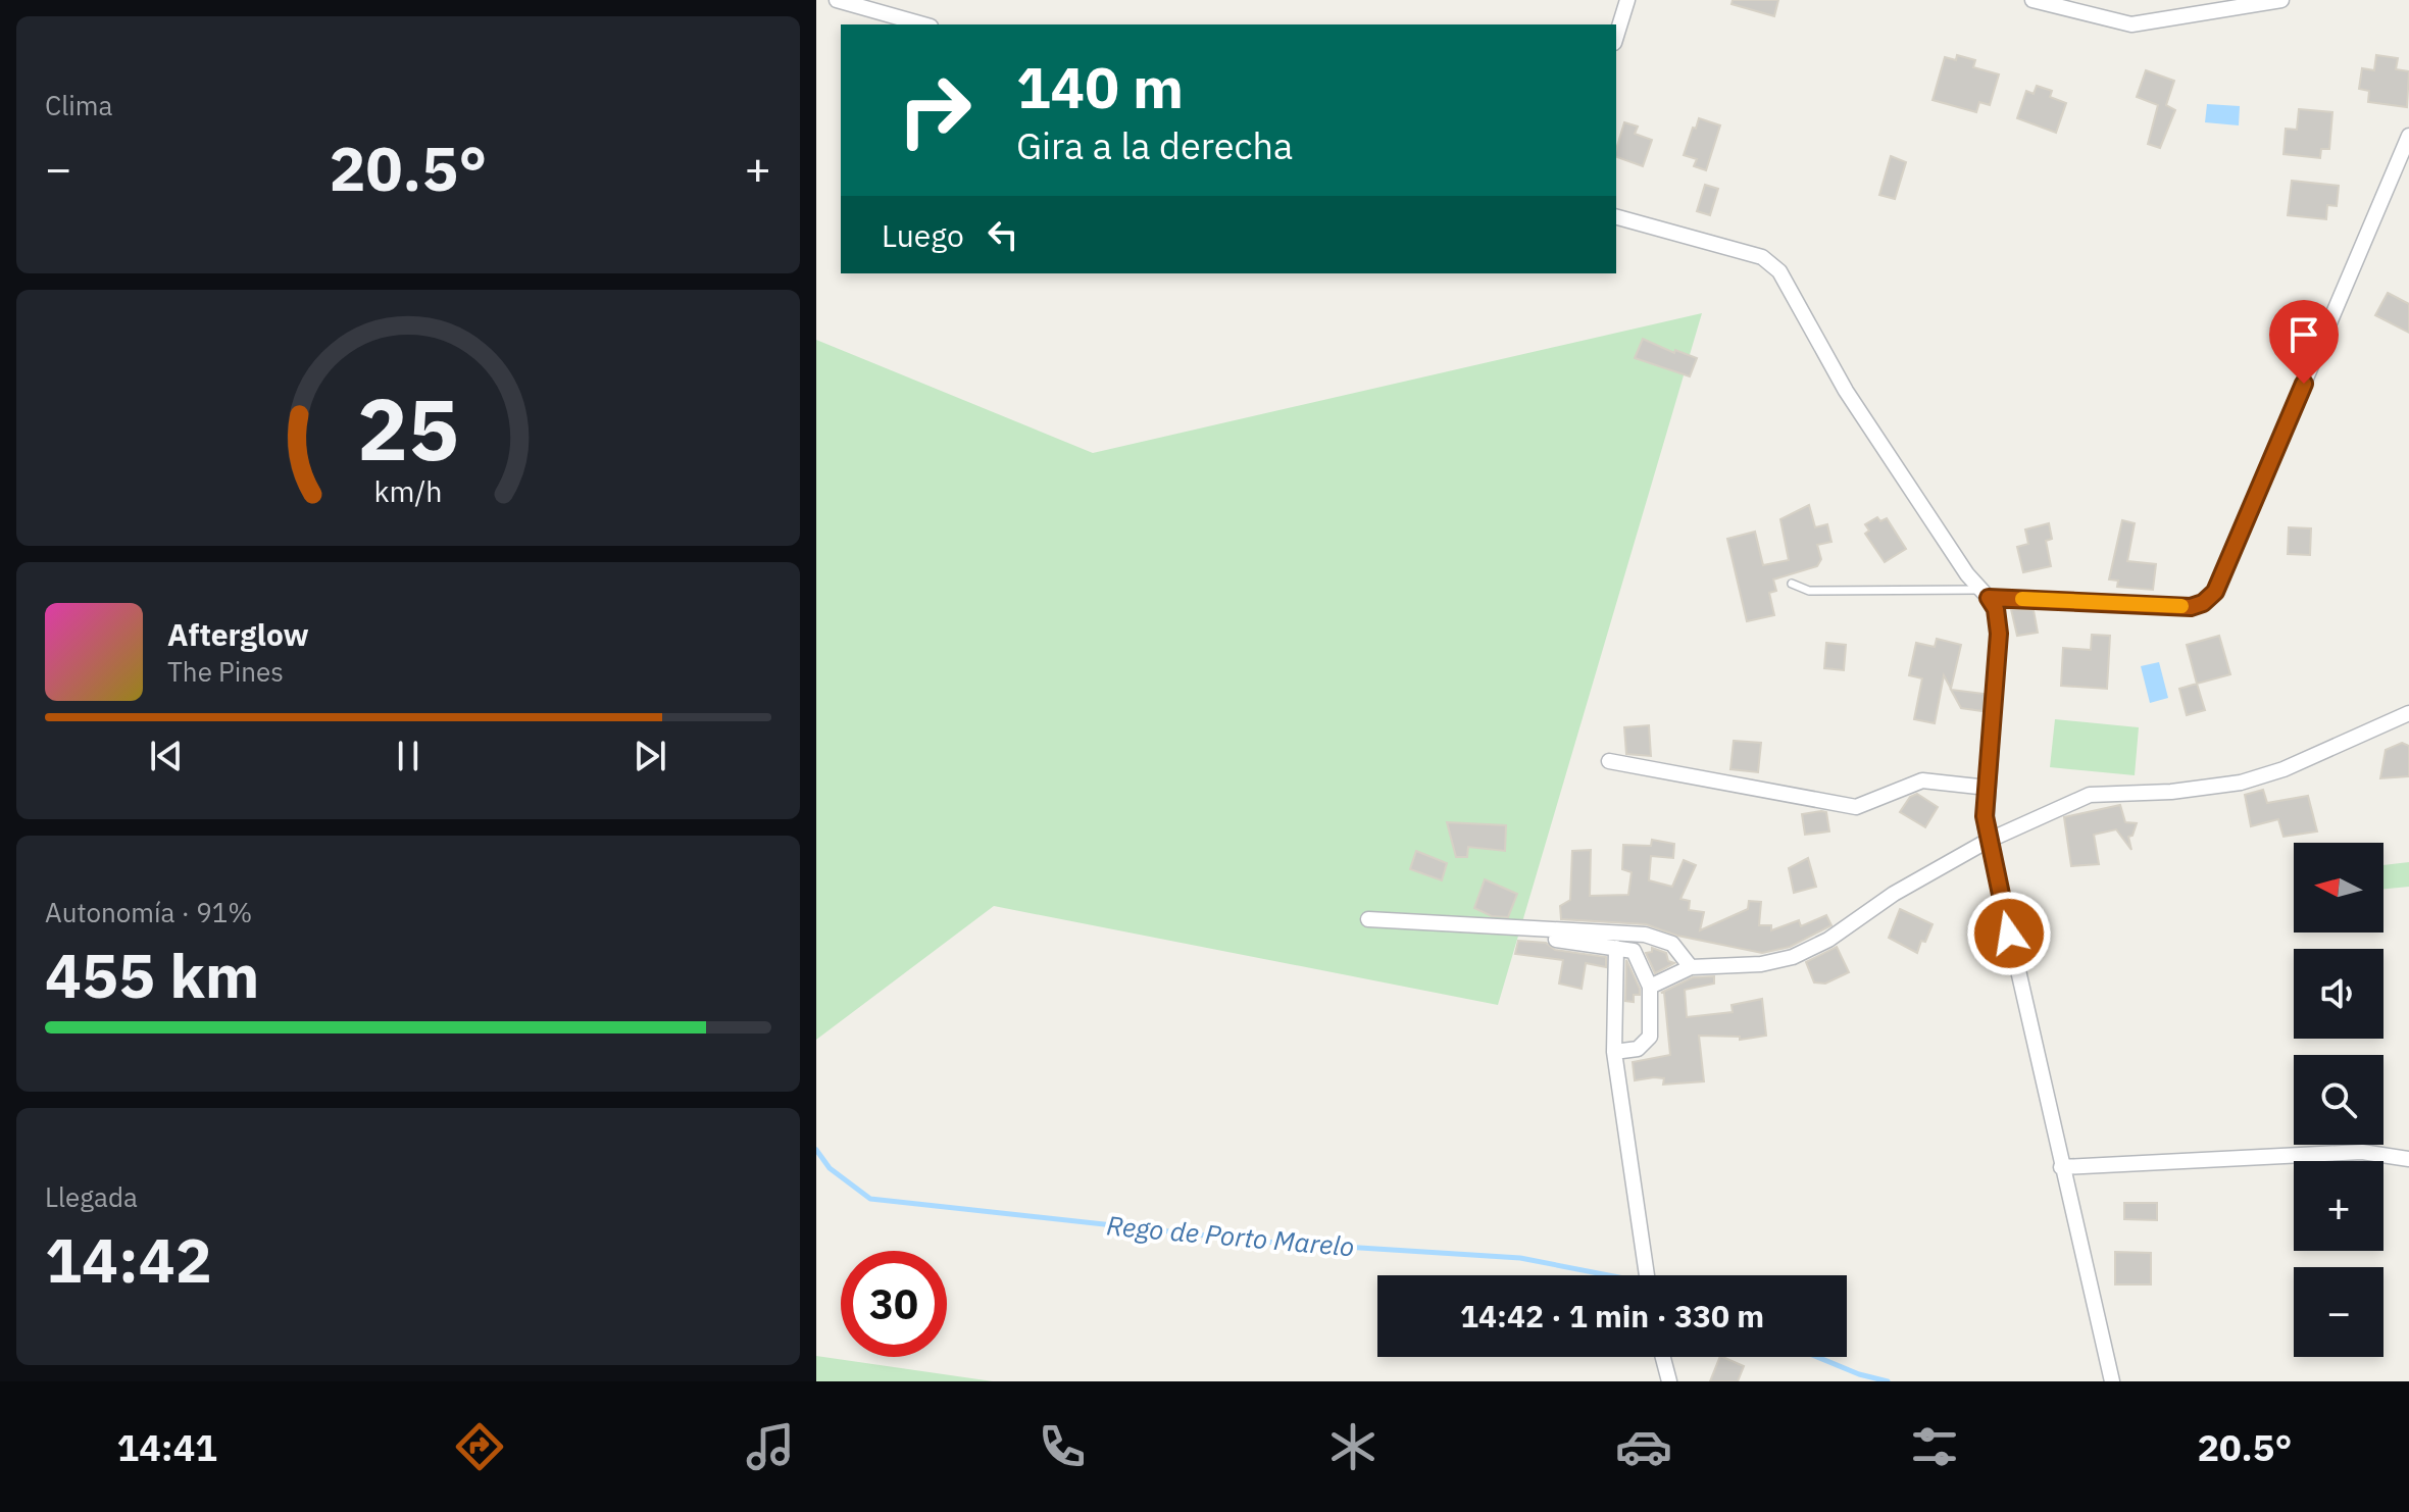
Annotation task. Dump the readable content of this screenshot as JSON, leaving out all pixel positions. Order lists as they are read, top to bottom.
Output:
{
  "water": ["Rego de Porto Marelo"],
  "north": "left",
  "page": {
    "tile": [
      "Clima",
      ["Autonomía · 91%", "455 km"],
      ["Llegada", "14:42"]
    ],
    "turn": ["140 m", "Gira a la derecha"],
    "heat": ["−", "20.5°", "+"],
    "then": "Luego",
    "song": ["Afterglow", "The Pines"],
    "map_buttons": ["+", "−"],
    "limit": "30",
    "trip": "14:42 · 1 min · 330 m",
    "tabs": ["14:41", "20.5°"],
    "gauge": ["25", "km/h"]
  }
}
